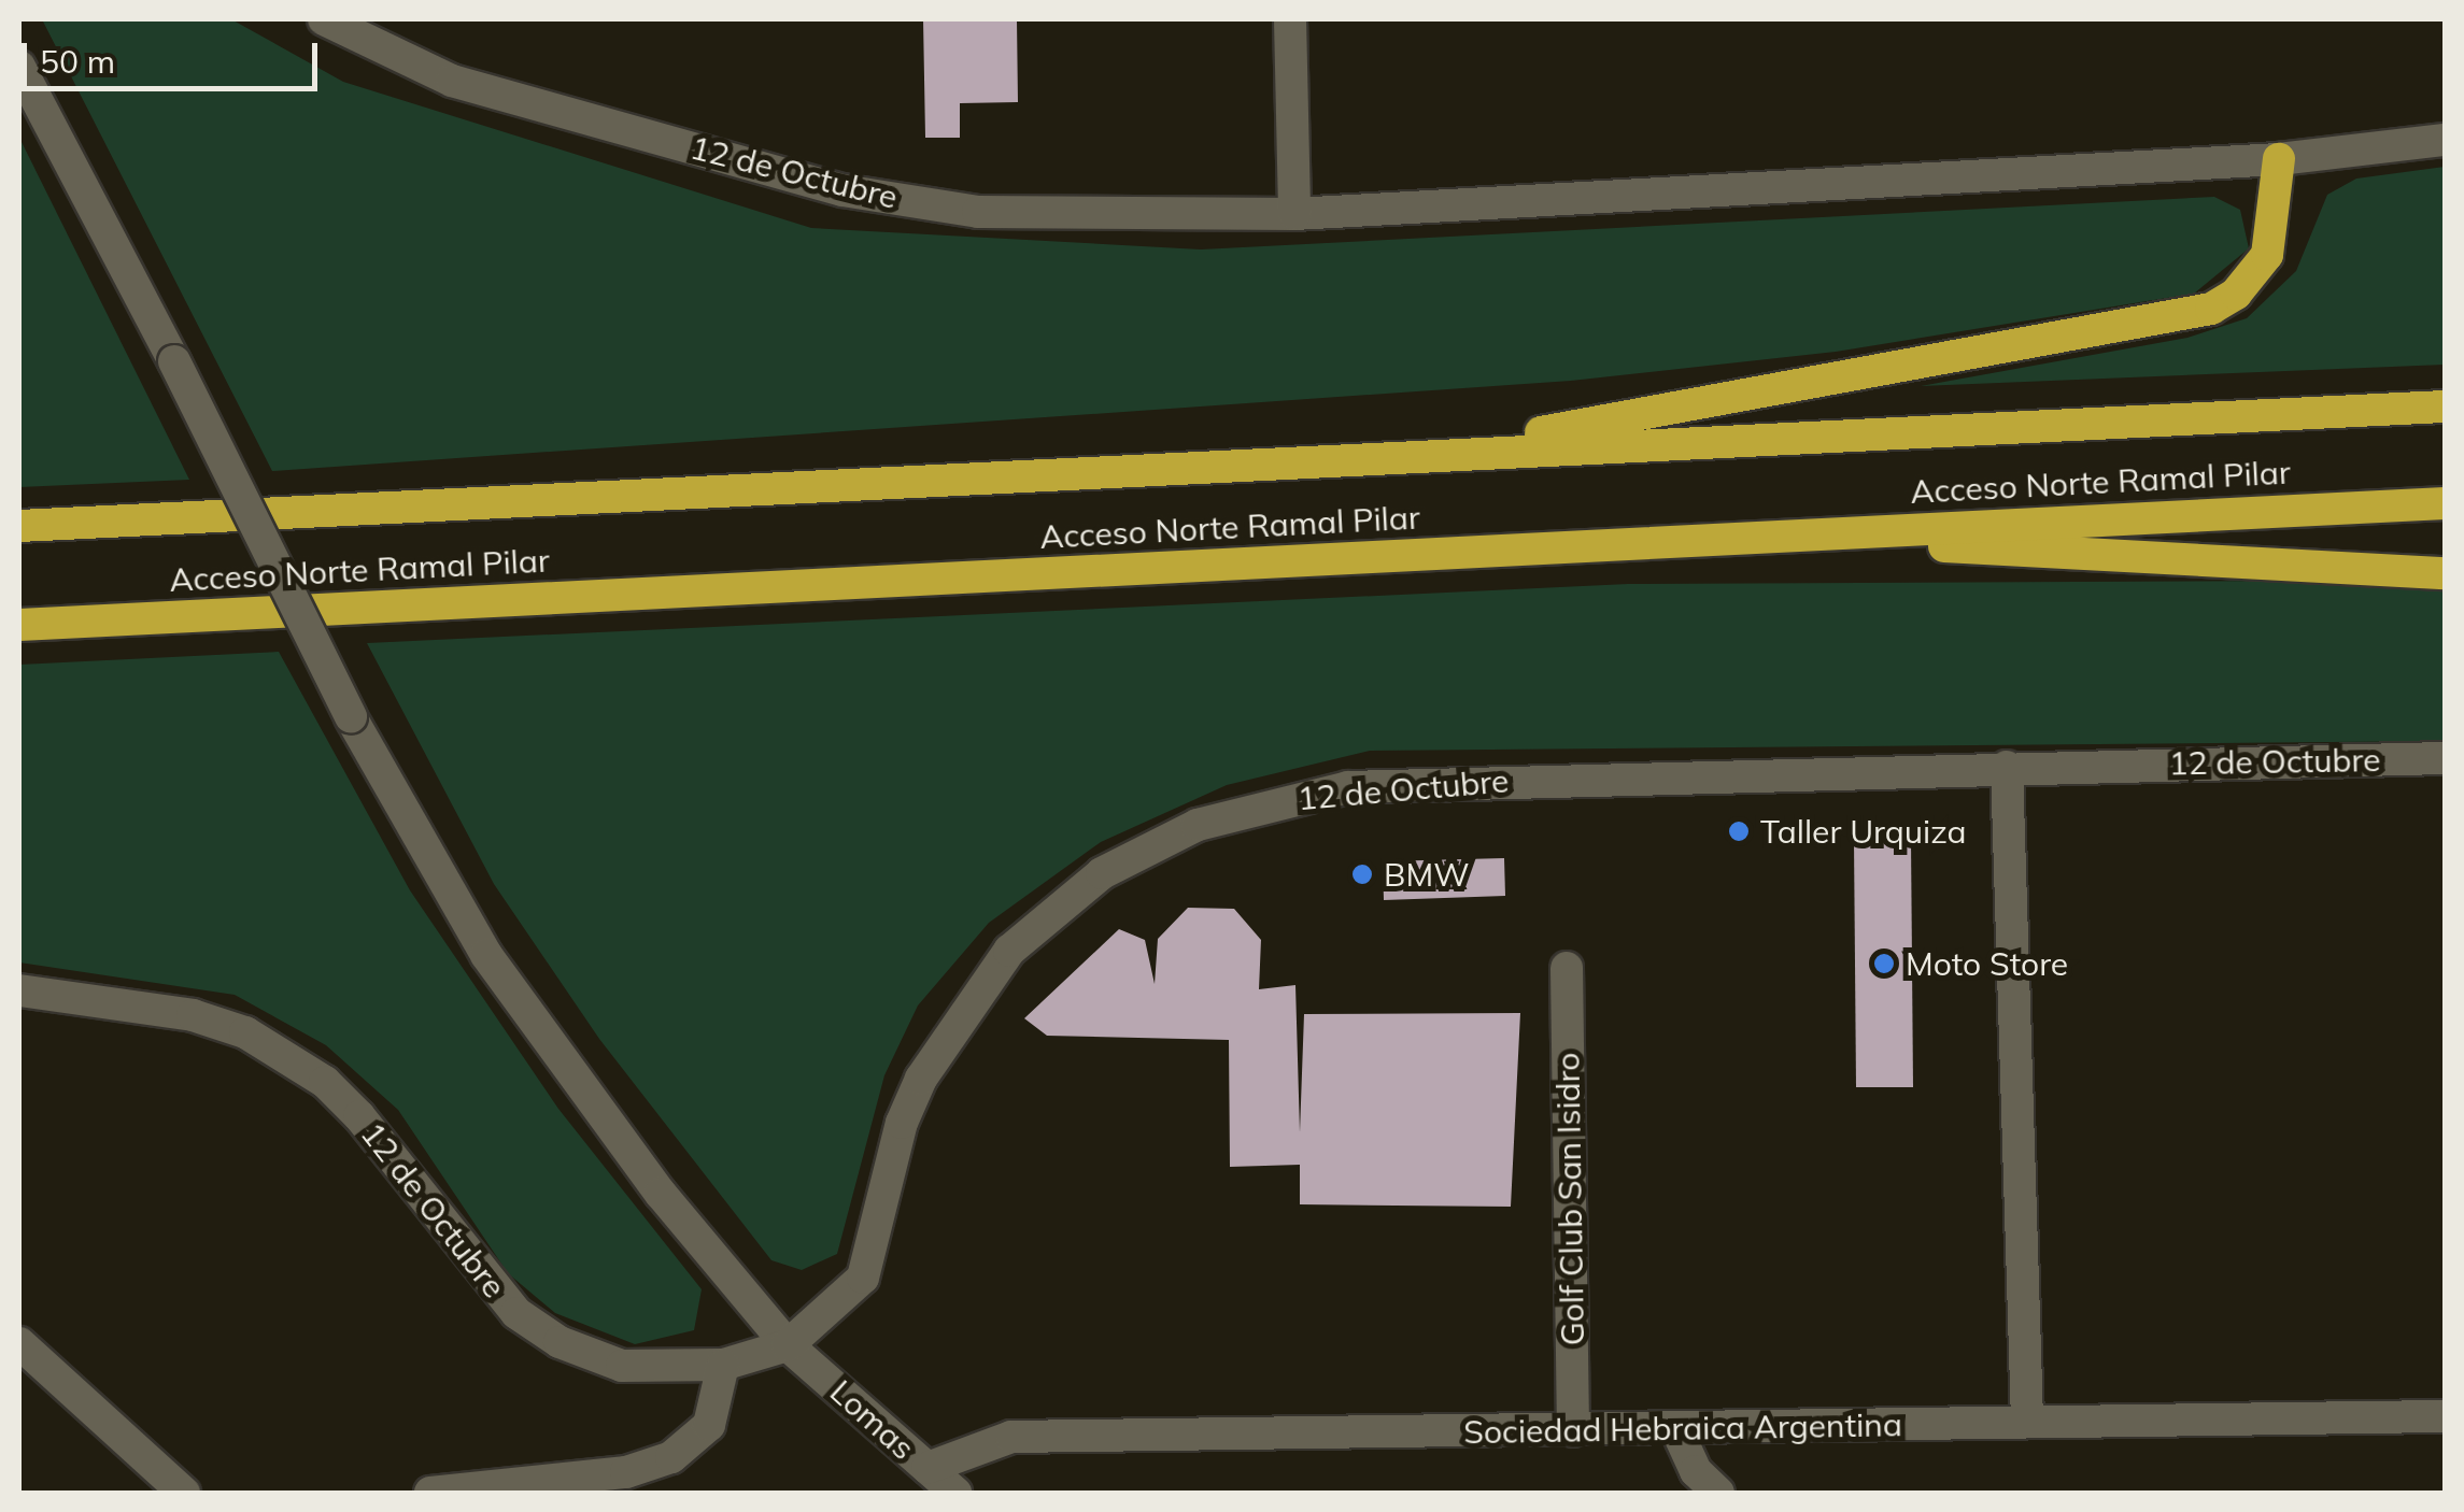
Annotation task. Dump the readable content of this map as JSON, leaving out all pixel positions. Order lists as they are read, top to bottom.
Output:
{
  "streets": {
    "highway": ["Acceso Norte Ramal Pilar"],
    "street": [
      "12 de Octubre",
      "Golf Club San Isidro",
      "Lomas",
      "Sociedad Hebraica Argentina"
    ]
  },
  "crossings": [
    ["12 de Octubre", "Lomas"],
    ["Golf Club San Isidro", "Sociedad Hebraica Argentina"],
    ["Lomas", "Sociedad Hebraica Argentina"]
  ],
  "places": ["Taller Urquiza", "BMW", "Moto Store"],
  "scale_bar": "50 m"
}
